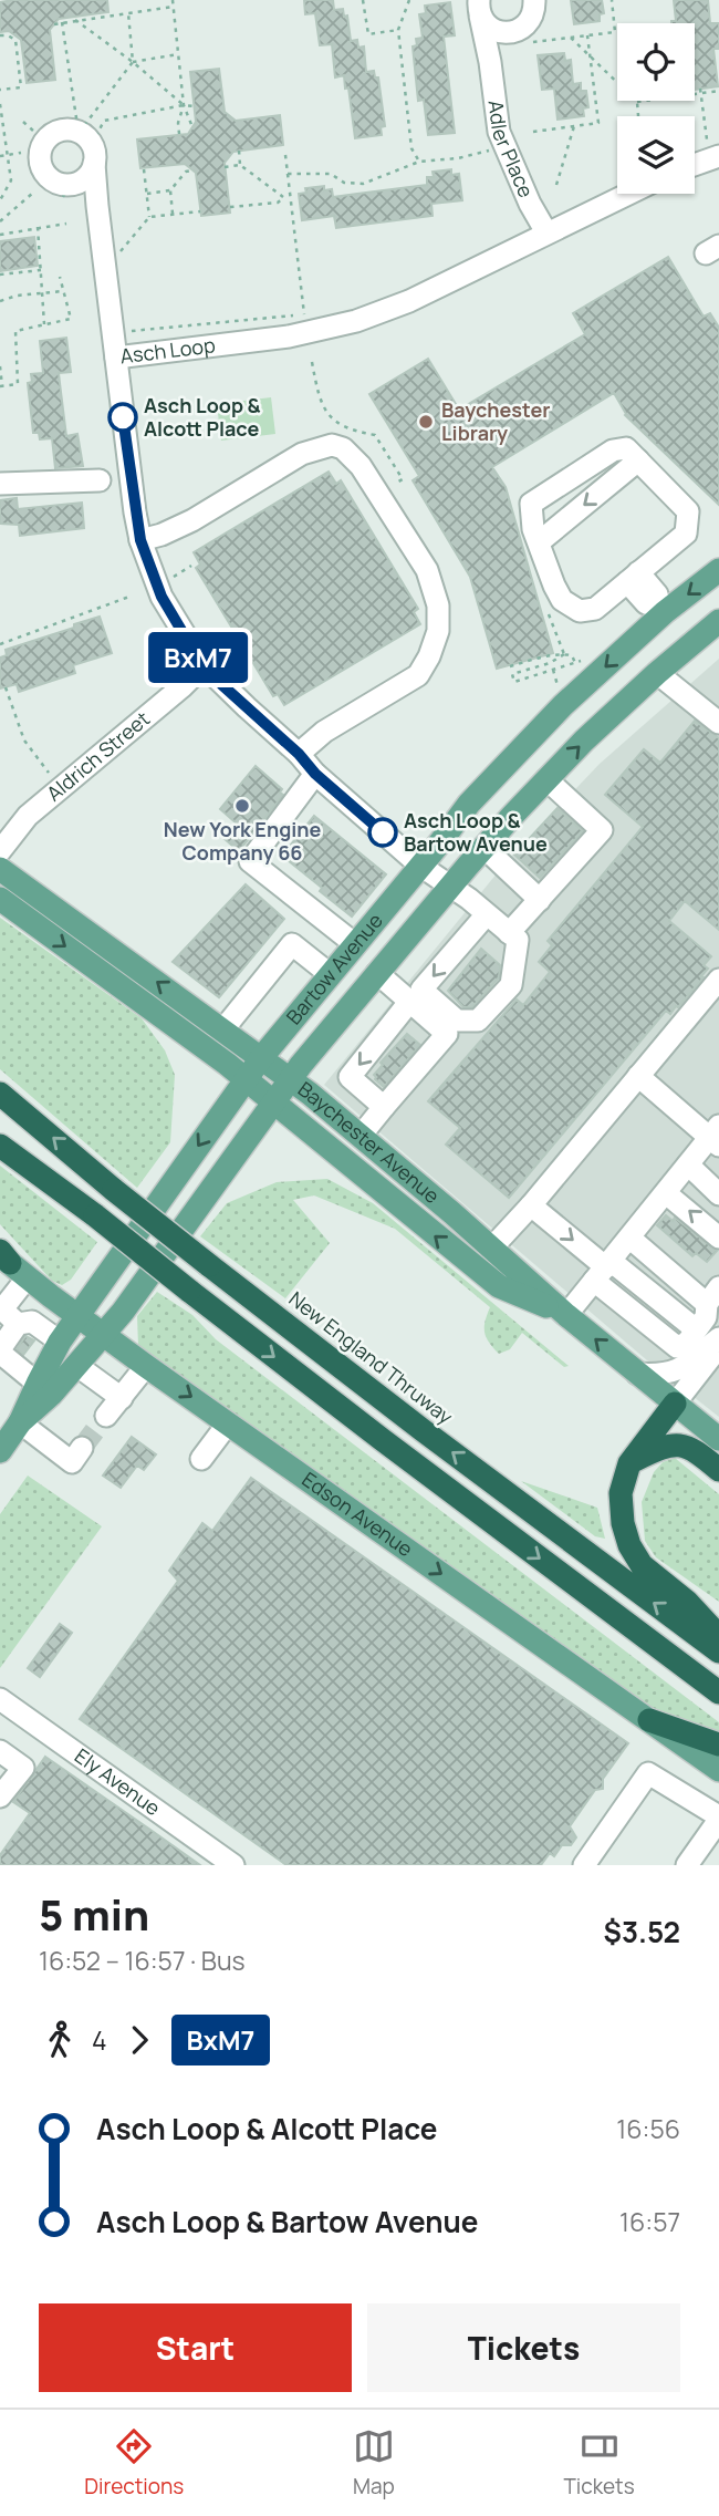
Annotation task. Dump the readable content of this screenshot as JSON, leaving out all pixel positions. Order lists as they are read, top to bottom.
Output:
{
  "streets": {
    "highway": ["New England Thruway"],
    "main road": ["Bartow Avenue", "Baychester Avenue", "Edson Avenue"],
    "street": [
      "Adler Place",
      "Asch Loop",
      "Aldrich Street",
      "Ely Avenue"
    ]
  },
  "crossings": [
    ["Adler Place", "Asch Loop"],
    ["Asch Loop", "Aldrich Street"],
    ["Asch Loop", "Bartow Avenue"],
    ["Bartow Avenue", "Baychester Avenue"],
    ["Bartow Avenue", "Edson Avenue"]
  ],
  "one_way": ["Edson Avenue"],
  "places": [
    "Asch Loop & Alcott Place",
    "Baychester Library",
    "New York Engine Company 66",
    "Asch Loop & Bartow Avenue"
  ],
  "lines": ["bus line BxM7"],
  "page": {
    "on_map": "BxM7",
    "heading": ["5 min", "16:52 – 16:57 · Bus", "$3.52"],
    "legs": ["4", "BxM7"],
    "list": [
      {
        "name": "Asch Loop & Alcott Place",
        "value": "16:56"
      },
      {
        "name": "Asch Loop & Bartow Avenue",
        "value": "16:57"
      }
    ],
    "buttons": ["Start", "Tickets"],
    "tabs": ["Directions", "Map", "Tickets"]
  }
}
